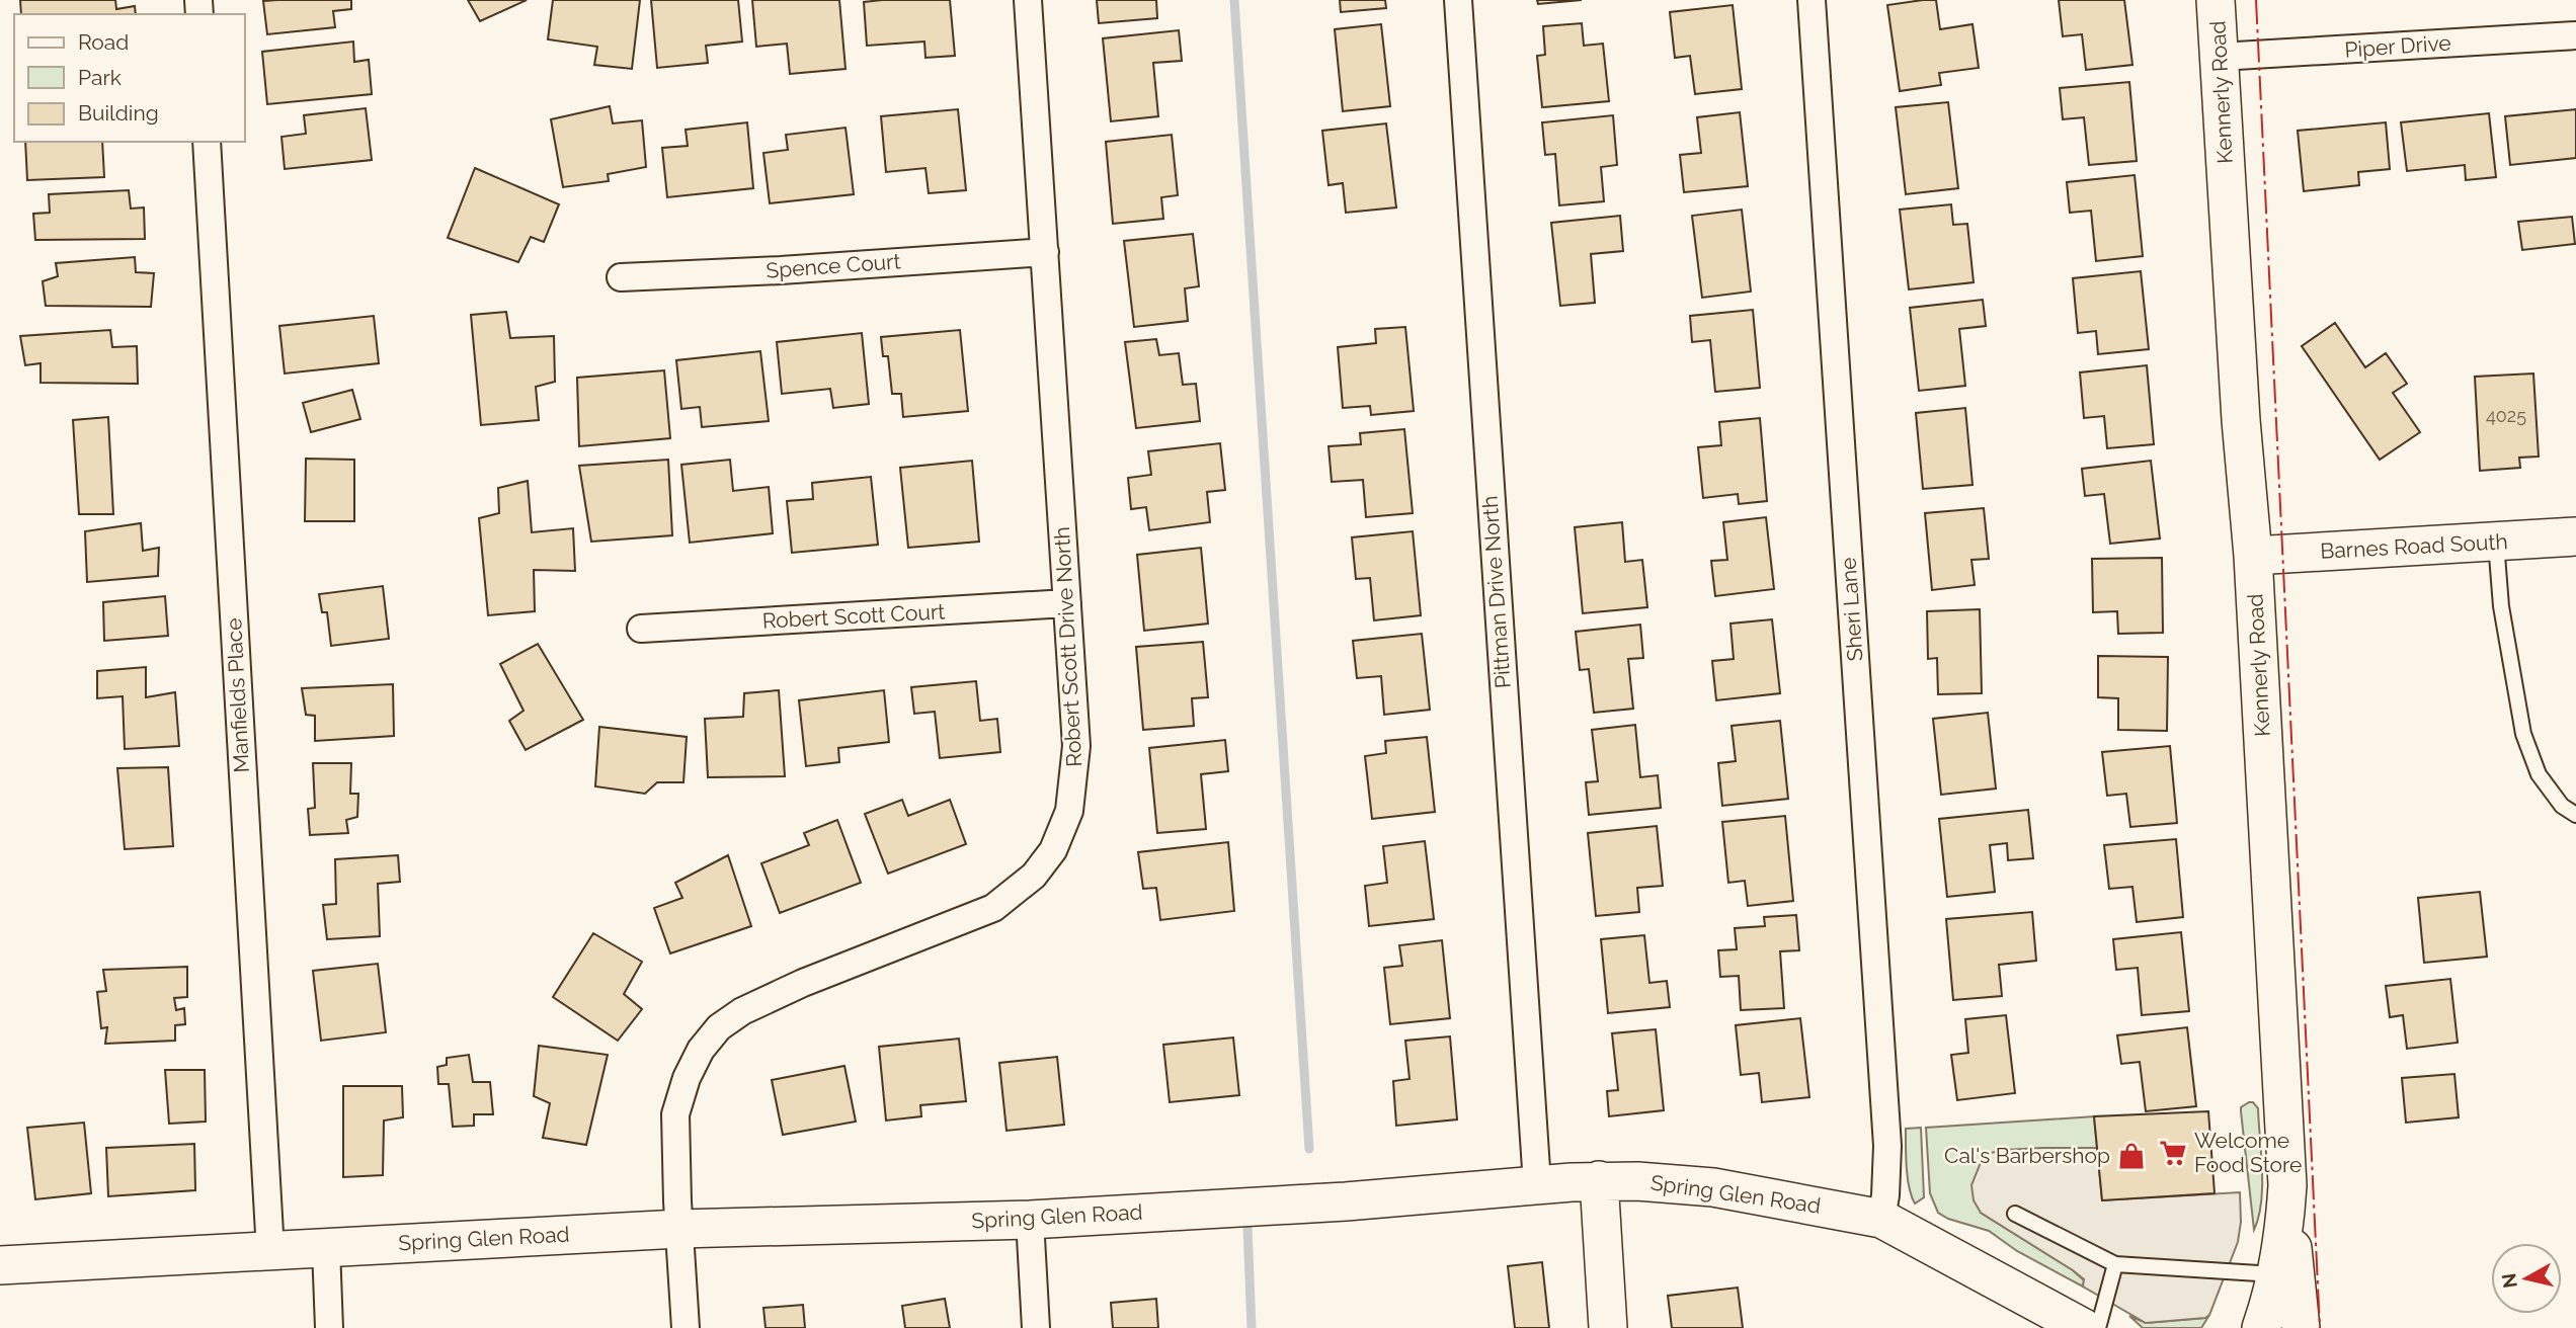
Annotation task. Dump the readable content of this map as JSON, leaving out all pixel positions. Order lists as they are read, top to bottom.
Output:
{
  "streets": {
    "street": [
      "Piper Drive",
      "Kennerly Road",
      "Spence Court",
      "Barnes Road South",
      "Pittman Drive North",
      "Sheri Lane",
      "Robert Scott Court",
      "Robert Scott Drive North",
      "Manfields Place",
      "Spring Glen Road"
    ]
  },
  "crossings": [
    ["Piper Drive", "Kennerly Road"],
    ["Kennerly Road", "Barnes Road South"],
    ["Spence Court", "Robert Scott Drive North"],
    ["Pittman Drive North", "Spring Glen Road"],
    ["Sheri Lane", "Spring Glen Road"],
    ["Robert Scott Court", "Robert Scott Drive North"],
    ["Robert Scott Drive North", "Spring Glen Road"],
    ["Manfields Place", "Spring Glen Road"]
  ],
  "places": {
    "supermarket": ["Welcome Food Store"],
    "shop": ["Cal's Barbershop"]
  },
  "house_numbers": ["4025"],
  "legend": ["Road", "Park", "Building"],
  "north": "left"
}
